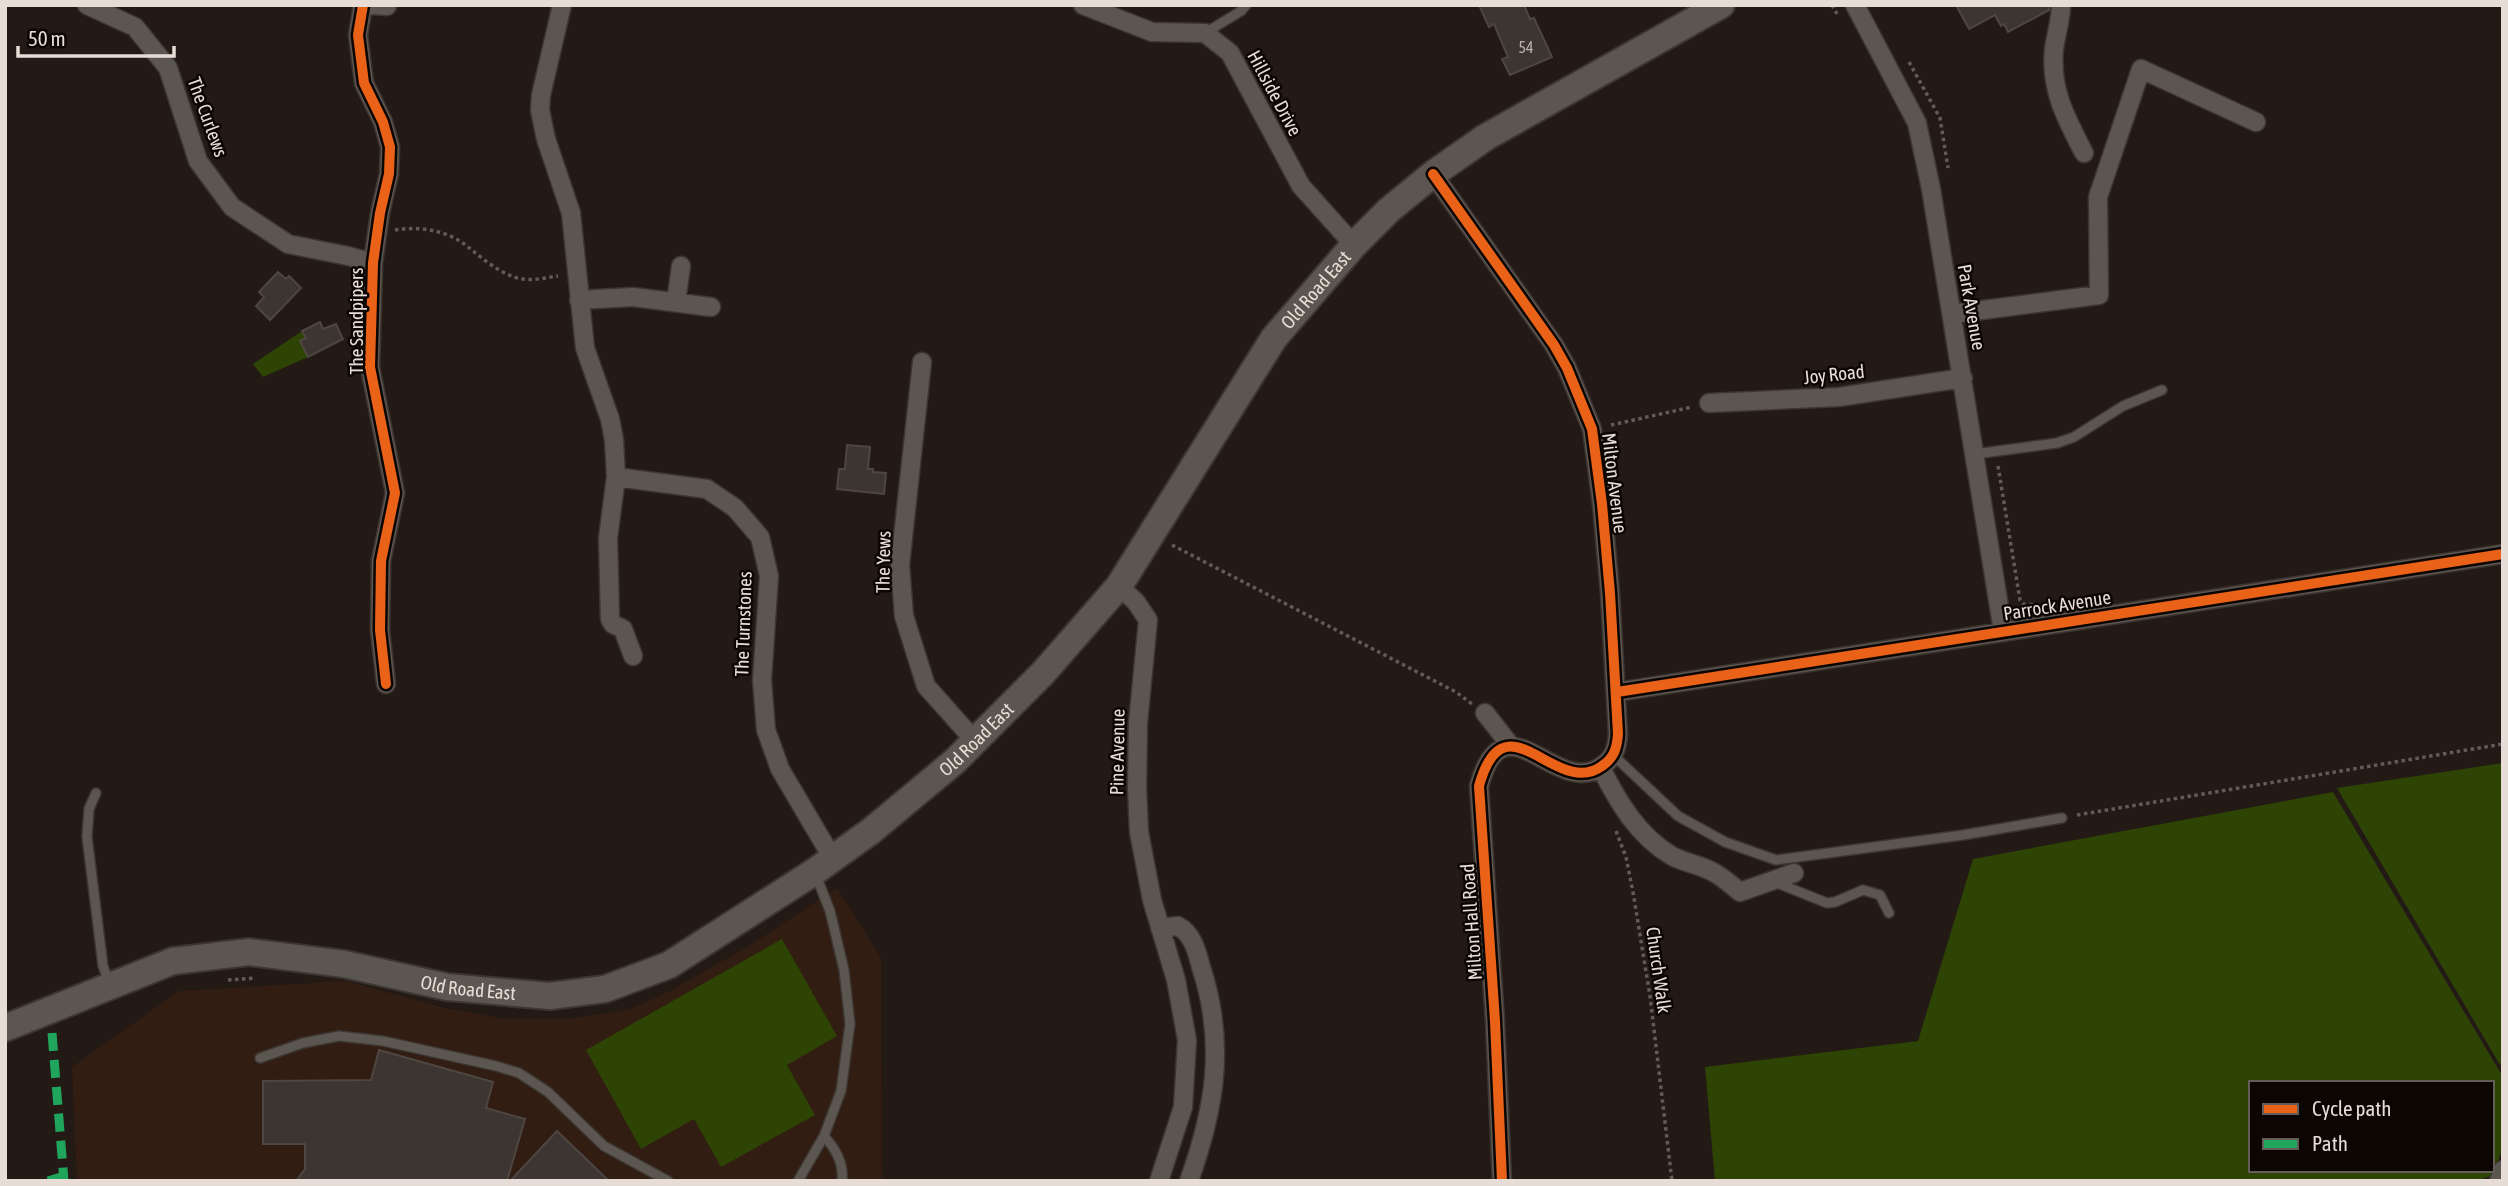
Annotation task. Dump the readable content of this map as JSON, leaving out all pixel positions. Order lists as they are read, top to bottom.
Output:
{
  "streets": {
    "main road": ["Old Road East"],
    "street": [
      "Hillside Drive",
      "The Curlews",
      "Park Avenue",
      "The Sandpipers",
      "Joy Road",
      "Milton Avenue",
      "The Yews",
      "Parrock Avenue",
      "The Turnstones",
      "Pine Avenue",
      "Milton Hall Road"
    ],
    "path": ["Church Walk"]
  },
  "crossings": [
    ["Hillside Drive", "Old Road East"],
    ["The Curlews", "The Sandpipers"],
    ["Old Road East", "Milton Avenue"],
    ["Old Road East", "The Yews"],
    ["Old Road East", "The Turnstones"],
    ["Old Road East", "Pine Avenue"],
    ["Park Avenue", "Joy Road"],
    ["Park Avenue", "Parrock Avenue"],
    ["Milton Avenue", "Parrock Avenue"]
  ],
  "house_numbers": ["54"],
  "legend": ["Cycle path", "Path"],
  "scale_bar": "50 m"
}
